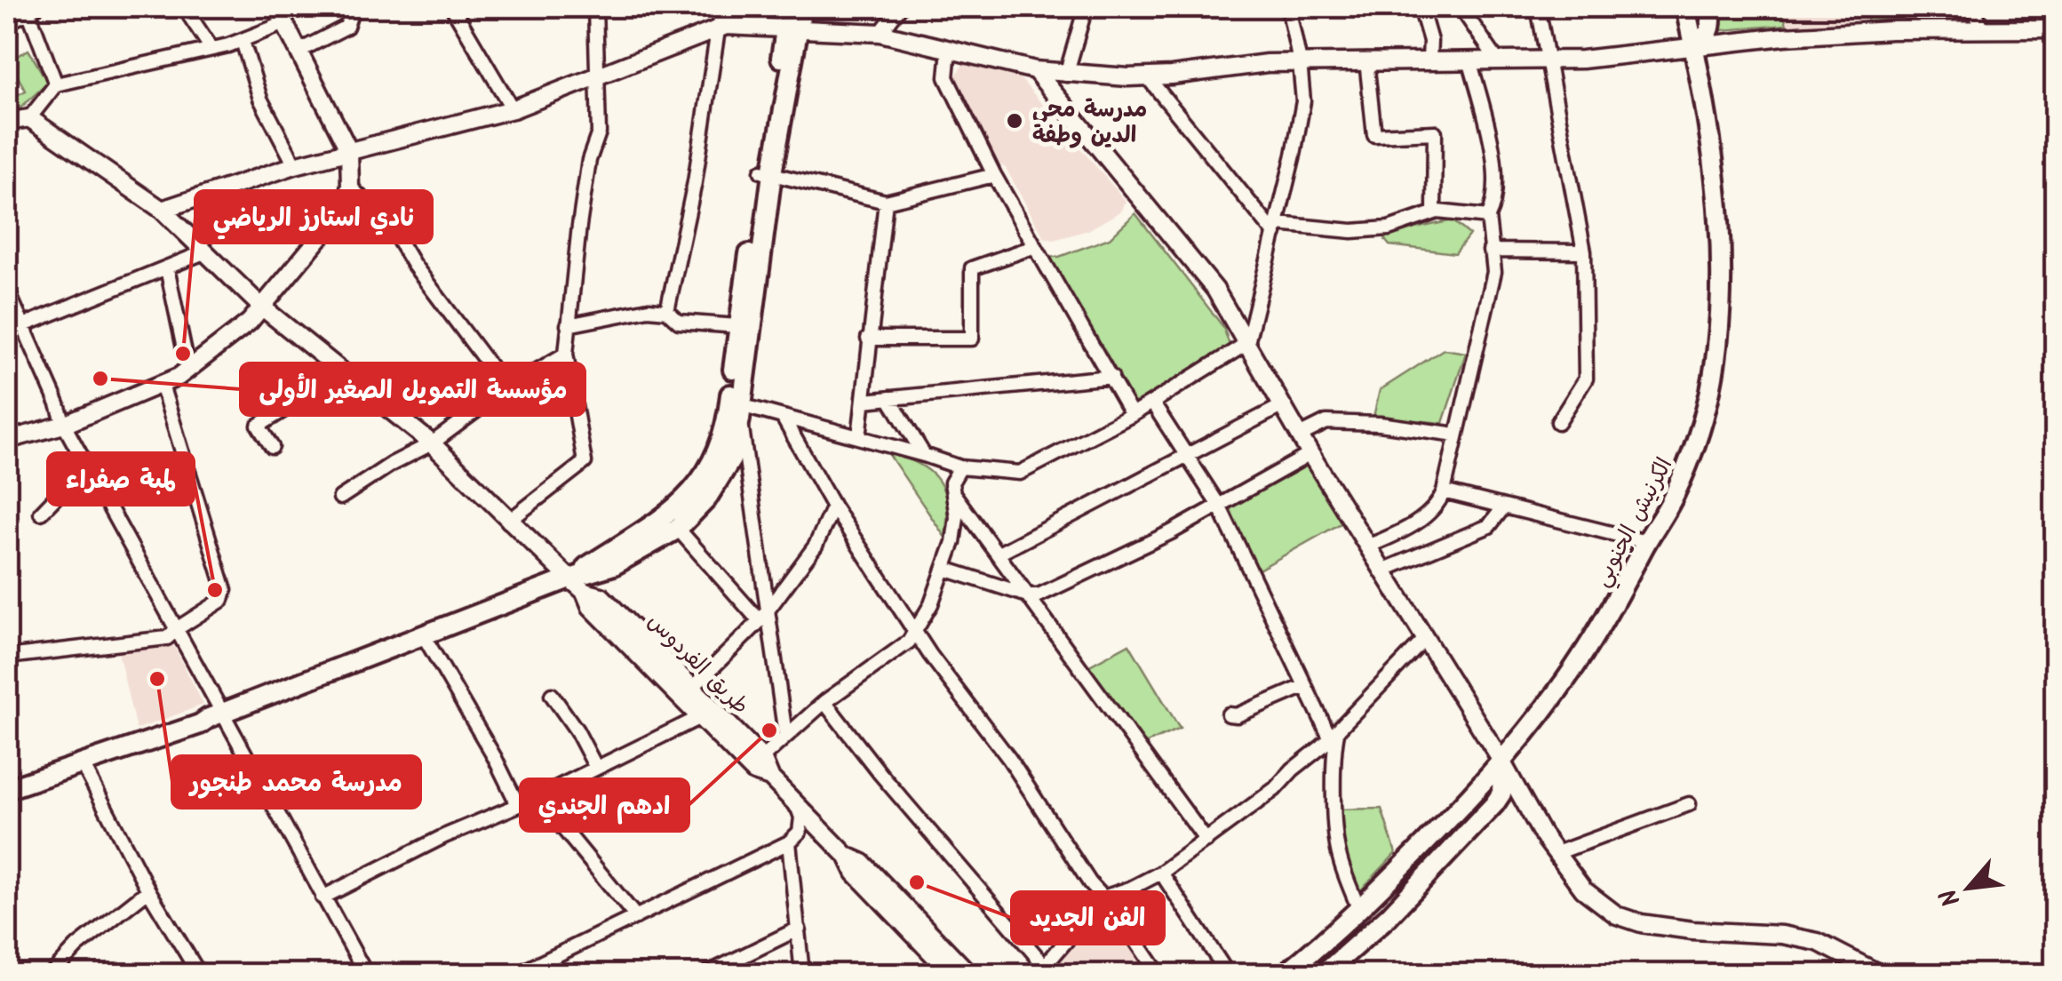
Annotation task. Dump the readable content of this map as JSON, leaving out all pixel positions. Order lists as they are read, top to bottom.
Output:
{
  "streets": {
    "main road": ["الكرنيش الجنوبي"],
    "street": ["طريق الفردوس"]
  },
  "places": [
    "مدرسة محي الدين وطفة",
    "نادي استارز الرياضي",
    "مؤسسة التمويل الصغير الأولى",
    "لمبة صفراء",
    "مدرسة محمد طنجور",
    "ادهم الجندي",
    "الفن الجديد"
  ],
  "north": "bottom left"
}
